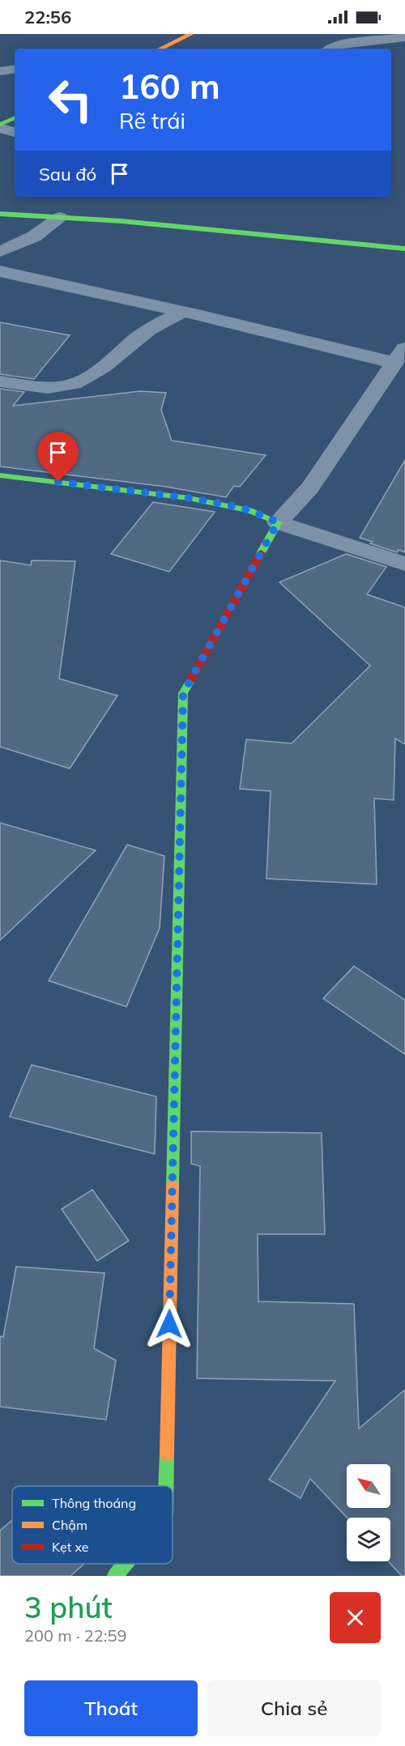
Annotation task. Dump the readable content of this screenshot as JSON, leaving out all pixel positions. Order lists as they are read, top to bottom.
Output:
{
  "legend": ["Thông thoáng", "Chậm", "Kẹt xe"],
  "north": "top left",
  "page": {
    "status": "22:56",
    "turn": ["160 m", "Rẽ trái"],
    "then": "Sau đó",
    "heading": ["3 phút", "200 m · 22:59"],
    "buttons": ["Thoát", "Chia sẻ"]
  }
}
